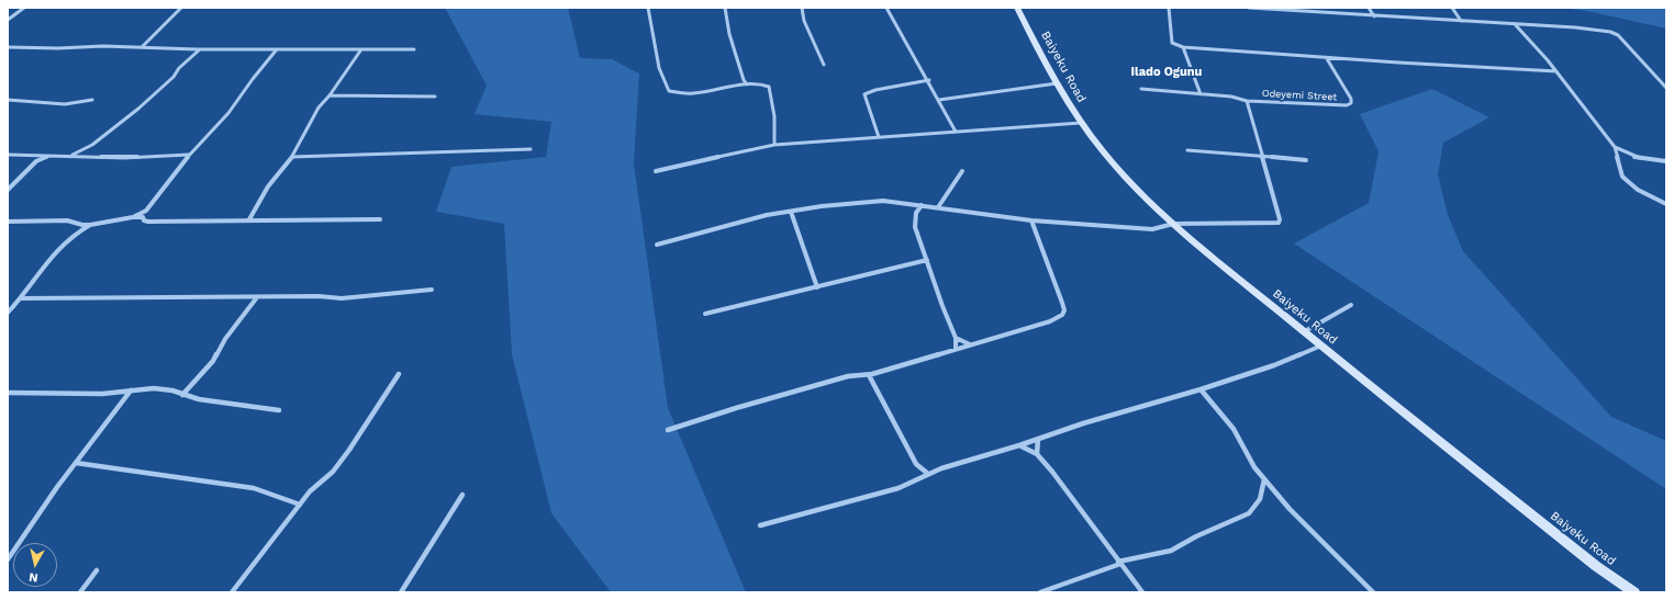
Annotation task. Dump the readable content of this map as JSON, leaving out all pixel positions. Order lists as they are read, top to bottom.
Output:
{
  "streets": {
    "main road": ["Baiyeku Road"],
    "street": ["Odeyemi Street"]
  },
  "districts": ["Ilado Ogunu"],
  "north": "bottom"
}
